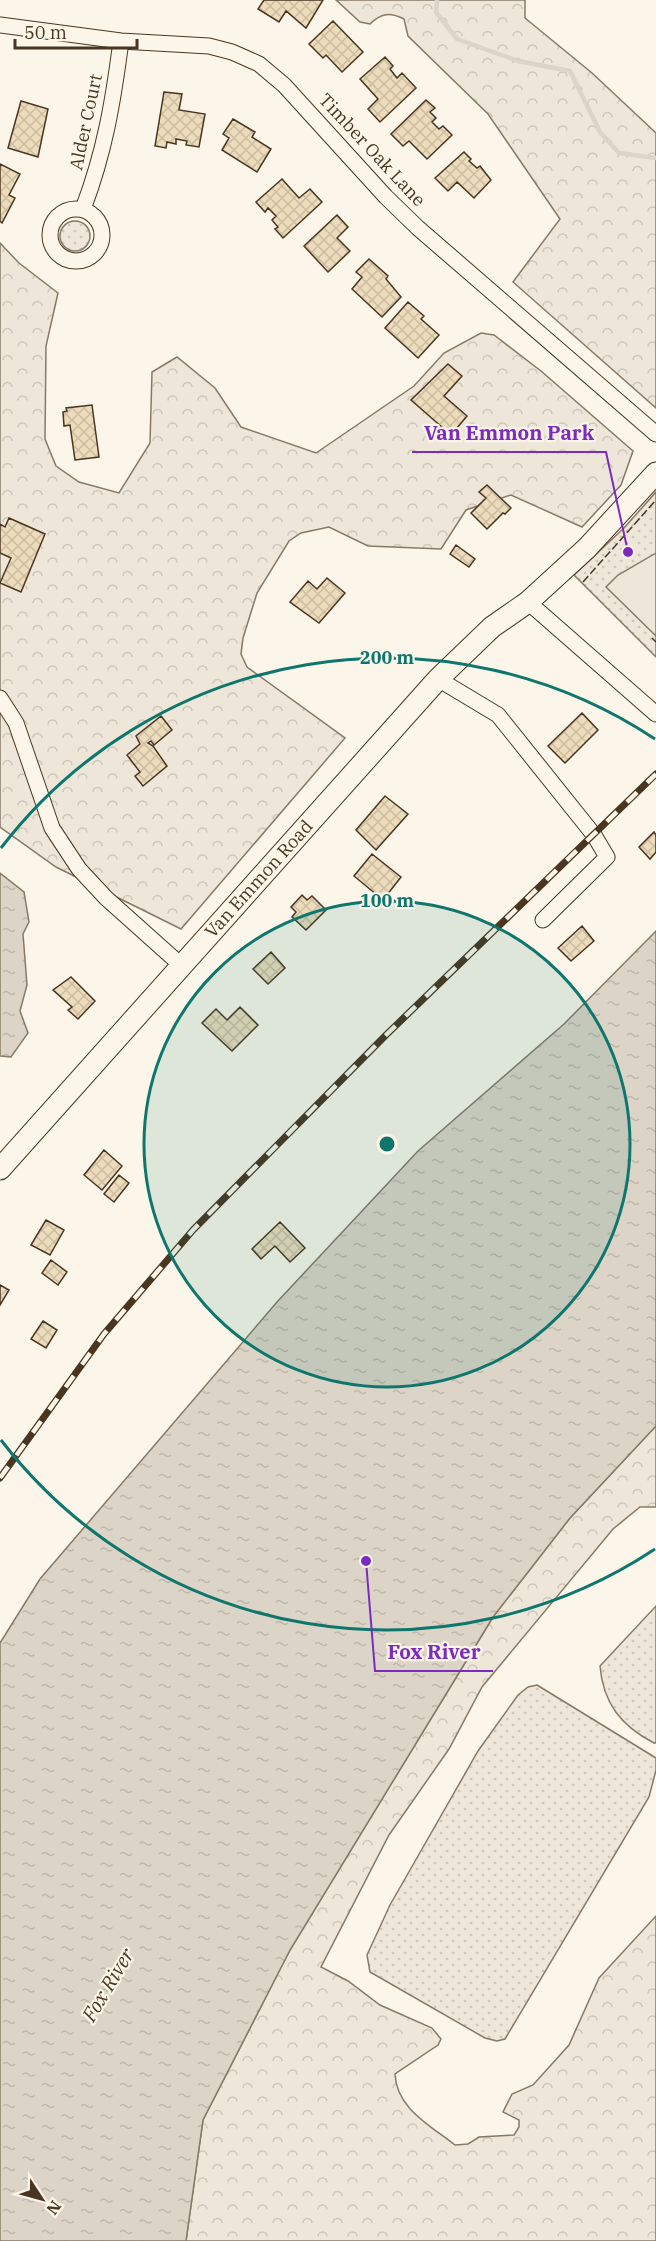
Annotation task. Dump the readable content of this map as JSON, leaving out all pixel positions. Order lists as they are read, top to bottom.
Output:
{
  "streets": {
    "street": ["Alder Court", "Timber Oak Lane", "Van Emmon Road"]
  },
  "crossings": [
    ["Alder Court", "Timber Oak Lane"]
  ],
  "water": ["Fox River"],
  "places": ["Van Emmon Park", "Fox River"],
  "scale_bar": "50 m",
  "north": "bottom right",
  "rings": ["200 m", "100 m"]
}
